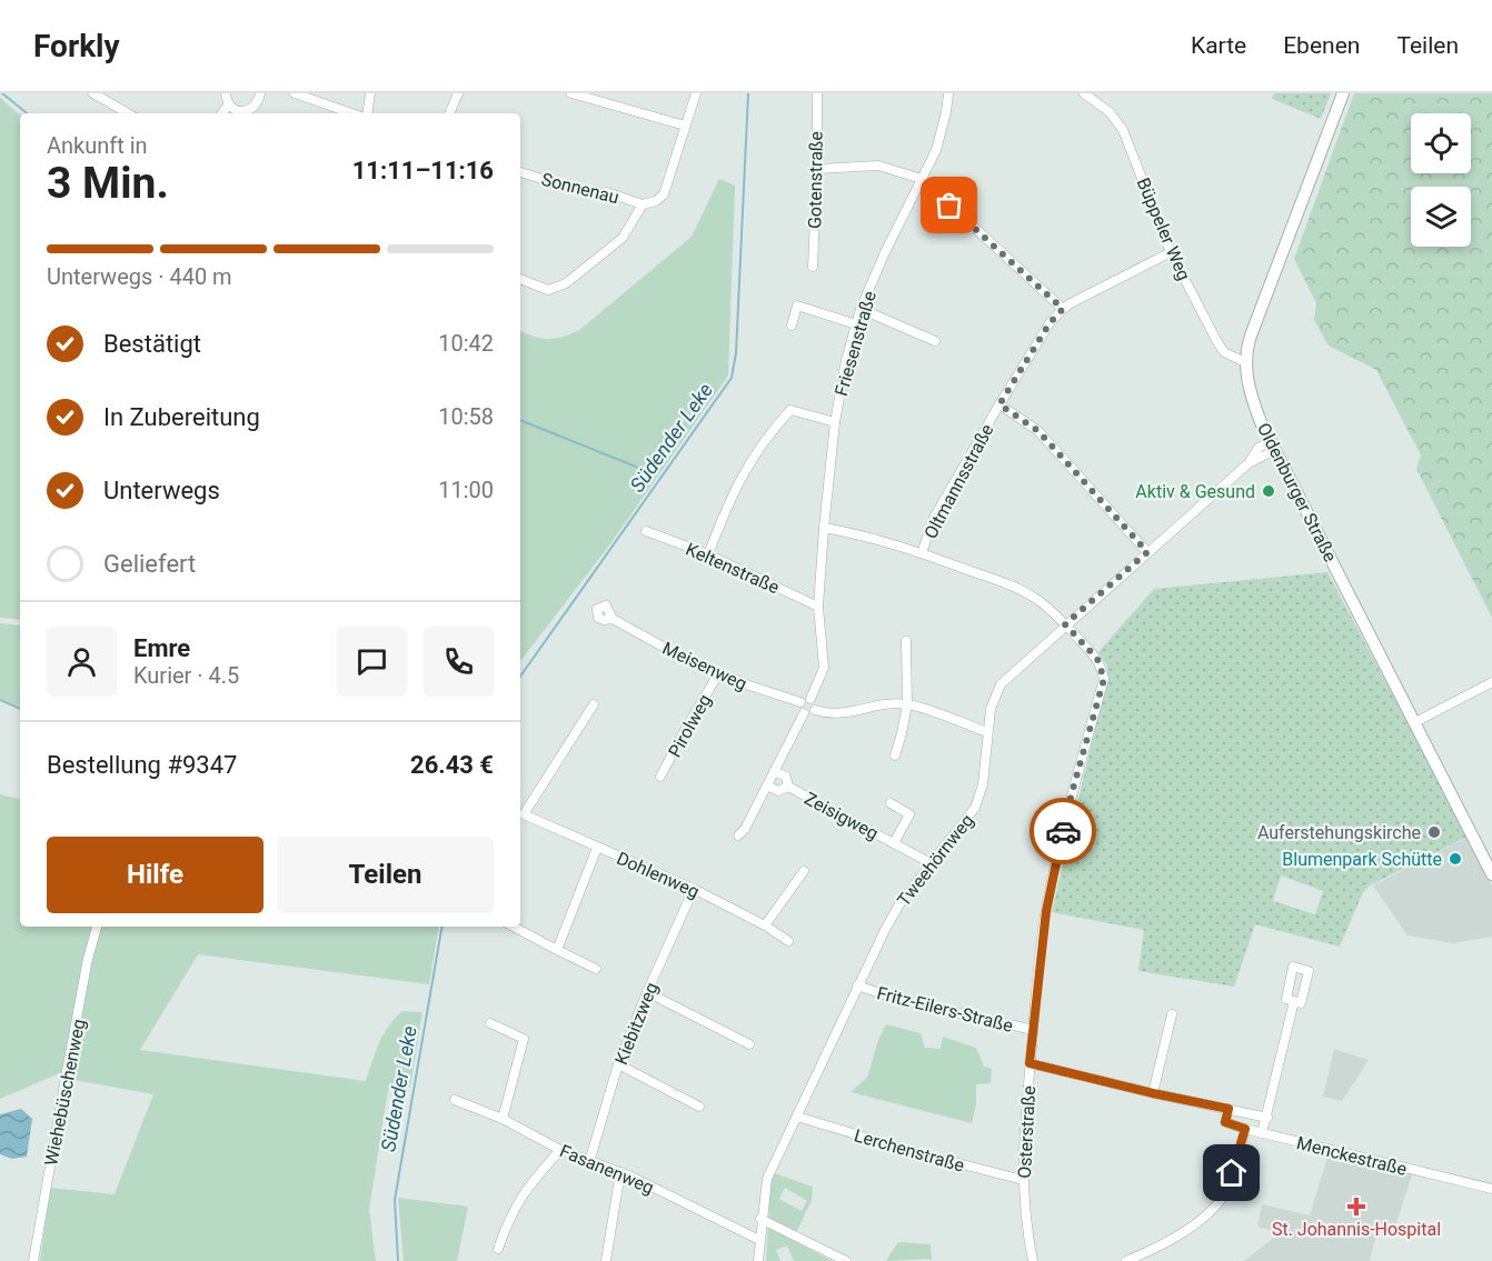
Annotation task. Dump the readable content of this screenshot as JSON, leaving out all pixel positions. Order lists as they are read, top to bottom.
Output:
{
  "streets": {
    "main road": ["Oldenburger Straße"],
    "street": [
      "Gotenstraße",
      "Sonnenau",
      "Büppeler Weg",
      "Friesenstraße",
      "Oltmannsstraße",
      "Keltenstraße",
      "Meisenweg",
      "Pirolweg",
      "Zeisigweg",
      "Tweehörnweg",
      "Dohlenweg",
      "Fritz-Eilers-Straße",
      "Kiebitzweg",
      "Wiehebüschenweg",
      "Osterstraße",
      "Lerchenstraße",
      "Menckestraße",
      "Fasanenweg"
    ]
  },
  "crossings": [
    ["Büppeler Weg", "Oltmannsstraße"],
    ["Büppeler Weg", "Oldenburger Straße"],
    ["Friesenstraße", "Keltenstraße"],
    ["Friesenstraße", "Meisenweg"],
    ["Oltmannsstraße", "Tweehörnweg"],
    ["Oltmannsstraße", "Osterstraße"],
    ["Oldenburger Straße", "Tweehörnweg"],
    ["Meisenweg", "Pirolweg"],
    ["Zeisigweg", "Tweehörnweg"],
    ["Tweehörnweg", "Fritz-Eilers-Straße"],
    ["Tweehörnweg", "Osterstraße"],
    ["Tweehörnweg", "Lerchenstraße"],
    ["Tweehörnweg", "Fasanenweg"],
    ["Dohlenweg", "Kiebitzweg"],
    ["Fritz-Eilers-Straße", "Osterstraße"],
    ["Kiebitzweg", "Fasanenweg"],
    ["Osterstraße", "Lerchenstraße"]
  ],
  "water": ["Südender Leke"],
  "places": {
    "other": ["Aktiv & Gesund", "Auferstehungskirche", "Blumenpark Schütte"],
    "health": ["St. Johannis-Hospital"]
  },
  "page": {
    "header": "Forkly",
    "nav": ["Karte", "Ebenen", "Teilen"],
    "heading": ["3 Min.", "Ankunft in", "11:11–11:16"],
    "panel": [
      "Emre",
      "Kurier · 4.5",
      "Bestellung #9347",
      "26.43 €"
    ],
    "bar": "Unterwegs · 440 m",
    "list": [
      ["Bestätigt", "10:42"],
      ["In Zubereitung", "10:58"],
      ["Unterwegs", "11:00"],
      "Geliefert"
    ],
    "buttons": ["Hilfe", "Teilen"]
  }
}
